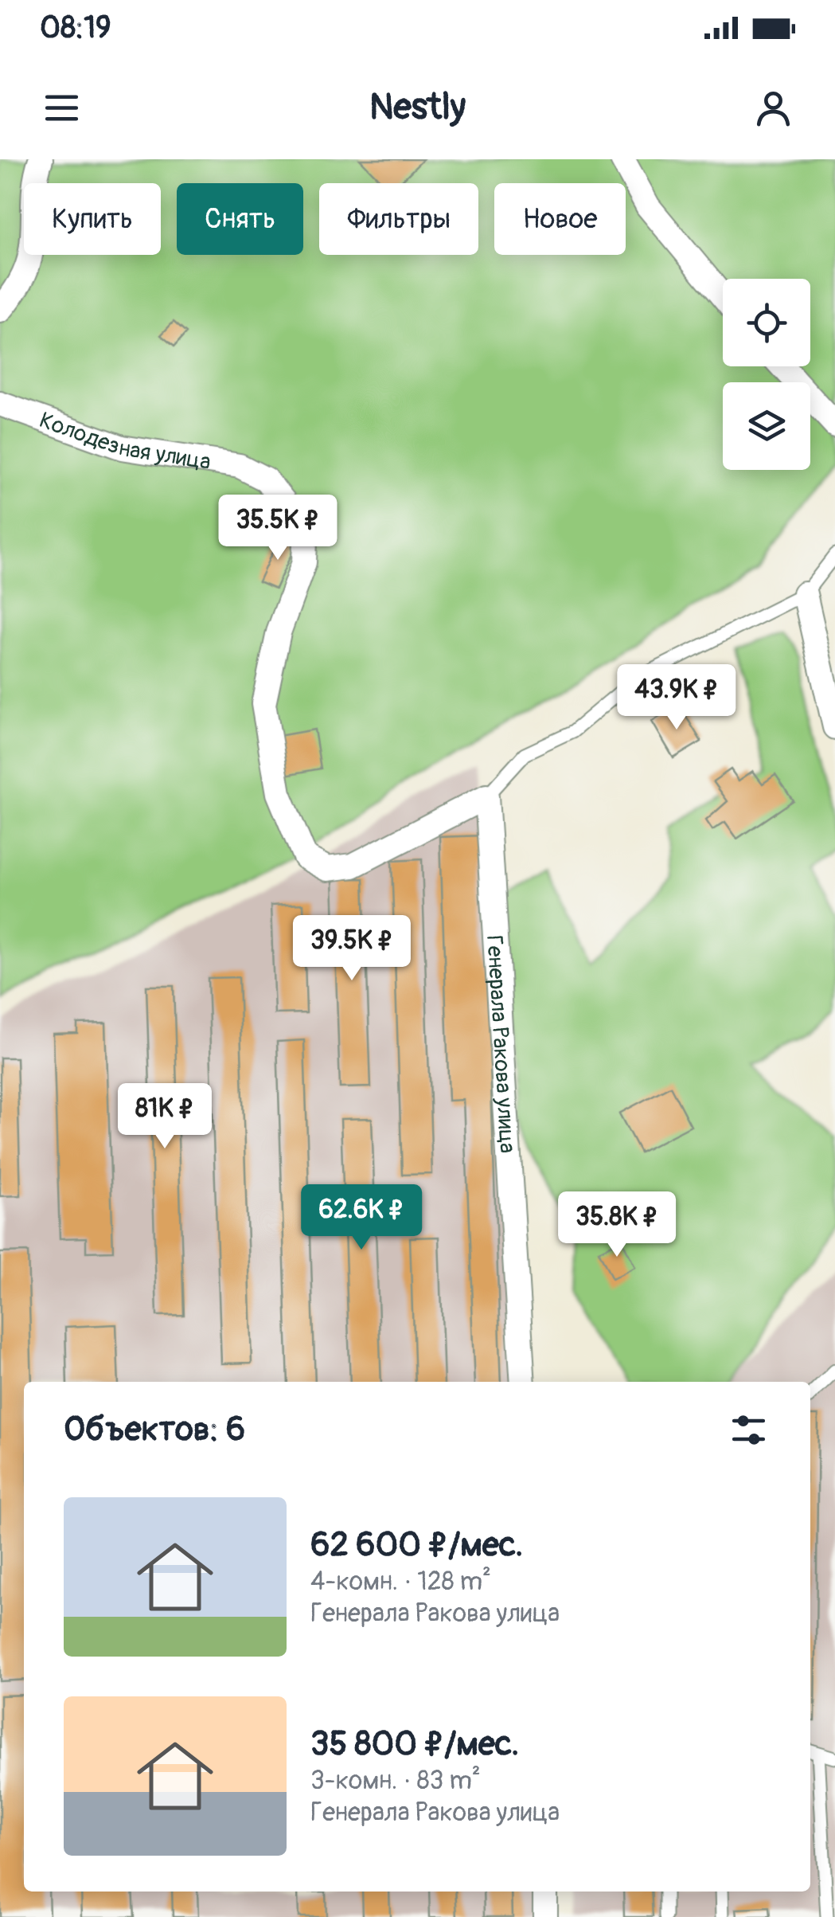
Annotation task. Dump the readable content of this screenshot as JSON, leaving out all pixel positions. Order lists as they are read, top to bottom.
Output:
{
  "streets": {
    "street": ["Колодезная улица", "Генерала Ракова улица"]
  },
  "crossings": [
    ["Колодезная улица", "Генерала Ракова улица"]
  ],
  "page": {
    "status": "08:19",
    "header": "Nestly",
    "chip": [
      "Купить",
      "Снять",
      "Фильтры",
      "Новое"
    ],
    "price": [
      "35.5K ₽",
      "43.9K ₽",
      "39.5K ₽",
      "81K ₽",
      "62.6K ₽",
      "35.8K ₽"
    ],
    "heading": "Объектов: 6",
    "list": [
      {
        "name": "62 600 ₽/мес.",
        "note": "4-комн. · 128 m² · Генерала Ракова улица"
      },
      {
        "name": "35 800 ₽/мес.",
        "note": "3-комн. · 83 m² · Генерала Ракова улица"
      }
    ]
  }
}
